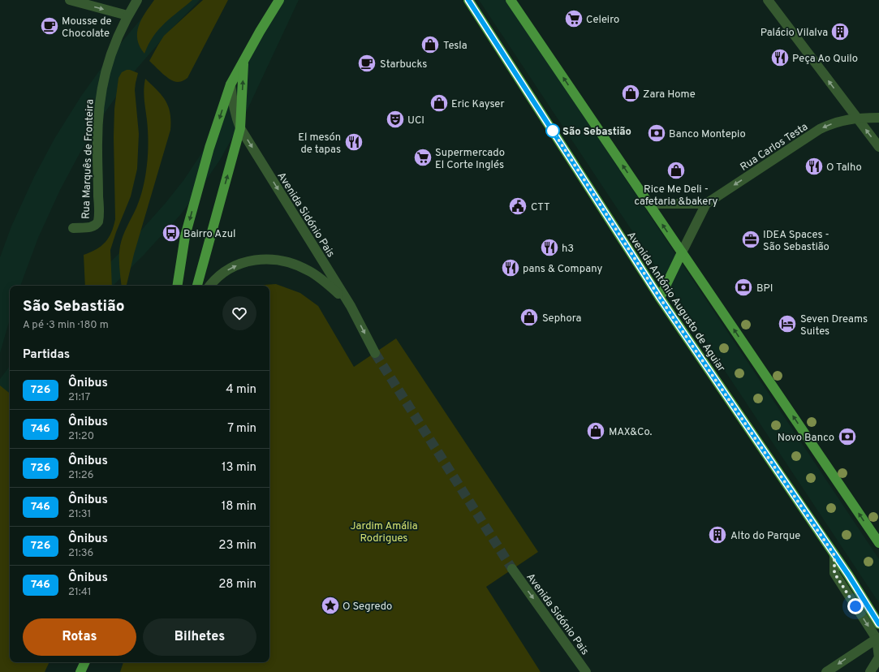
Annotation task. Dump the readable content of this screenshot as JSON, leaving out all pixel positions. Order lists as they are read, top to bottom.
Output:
{
  "streets": {
    "main road": ["Avenida António Augusto de Aguiar"],
    "street": ["Rua Carlos Testa", "Rua Marquês de Fronteira", "Avenida Sidónio Pais"]
  },
  "one_way": ["Rua Carlos Testa", "Avenida Sidónio Pais"],
  "parks": ["Jardim Amália Rodrigues"],
  "places": {
    "supermarket": ["Celeiro", "Supermercado El Corte Inglés"],
    "cafe": ["Mousse de Chocolate", "Starbucks"],
    "building": ["Palácio Vilalva", "Alto do Parque"],
    "shop": [
      "Tesla",
      "Zara Home",
      "Eric Kayser",
      "Rice Me Deli - cafetaria &bakery",
      "Sephora",
      "MAX&Co."
    ],
    "restaurant": [
      "Peça Ao Quilo",
      "El mesón de tapas",
      "O Talho",
      "h3",
      "pans & Company"
    ],
    "theatre": ["UCI"],
    "other": ["São Sebastião"],
    "bank": ["Banco Montepio", "BPI", "Novo Banco"],
    "public building": ["CTT"],
    "bus stop": ["Bairro Azul"],
    "office": ["IDEA Spaces - São Sebastião"],
    "hotel": ["Seven Dreams Suites"],
    "place": ["O Segredo"]
  },
  "lines": ["bus line 726"],
  "page": {
    "heading": [
      ["São Sebastião", "A pé · 3 min · 180 m"],
      "Partidas"
    ],
    "list": [
      {
        "mark": "726",
        "name": "Ônibus",
        "note": "21:17",
        "value": "4 min"
      },
      {
        "mark": "746",
        "name": "Ônibus",
        "note": "21:20",
        "value": "7 min"
      },
      {
        "mark": "726",
        "name": "Ônibus",
        "note": "21:26",
        "value": "13 min"
      },
      {
        "mark": "746",
        "name": "Ônibus",
        "note": "21:31",
        "value": "18 min"
      },
      {
        "mark": "726",
        "name": "Ônibus",
        "note": "21:36",
        "value": "23 min"
      },
      {
        "mark": "746",
        "name": "Ônibus",
        "note": "21:41",
        "value": "28 min"
      }
    ],
    "buttons": ["Rotas", "Bilhetes"]
  }
}
